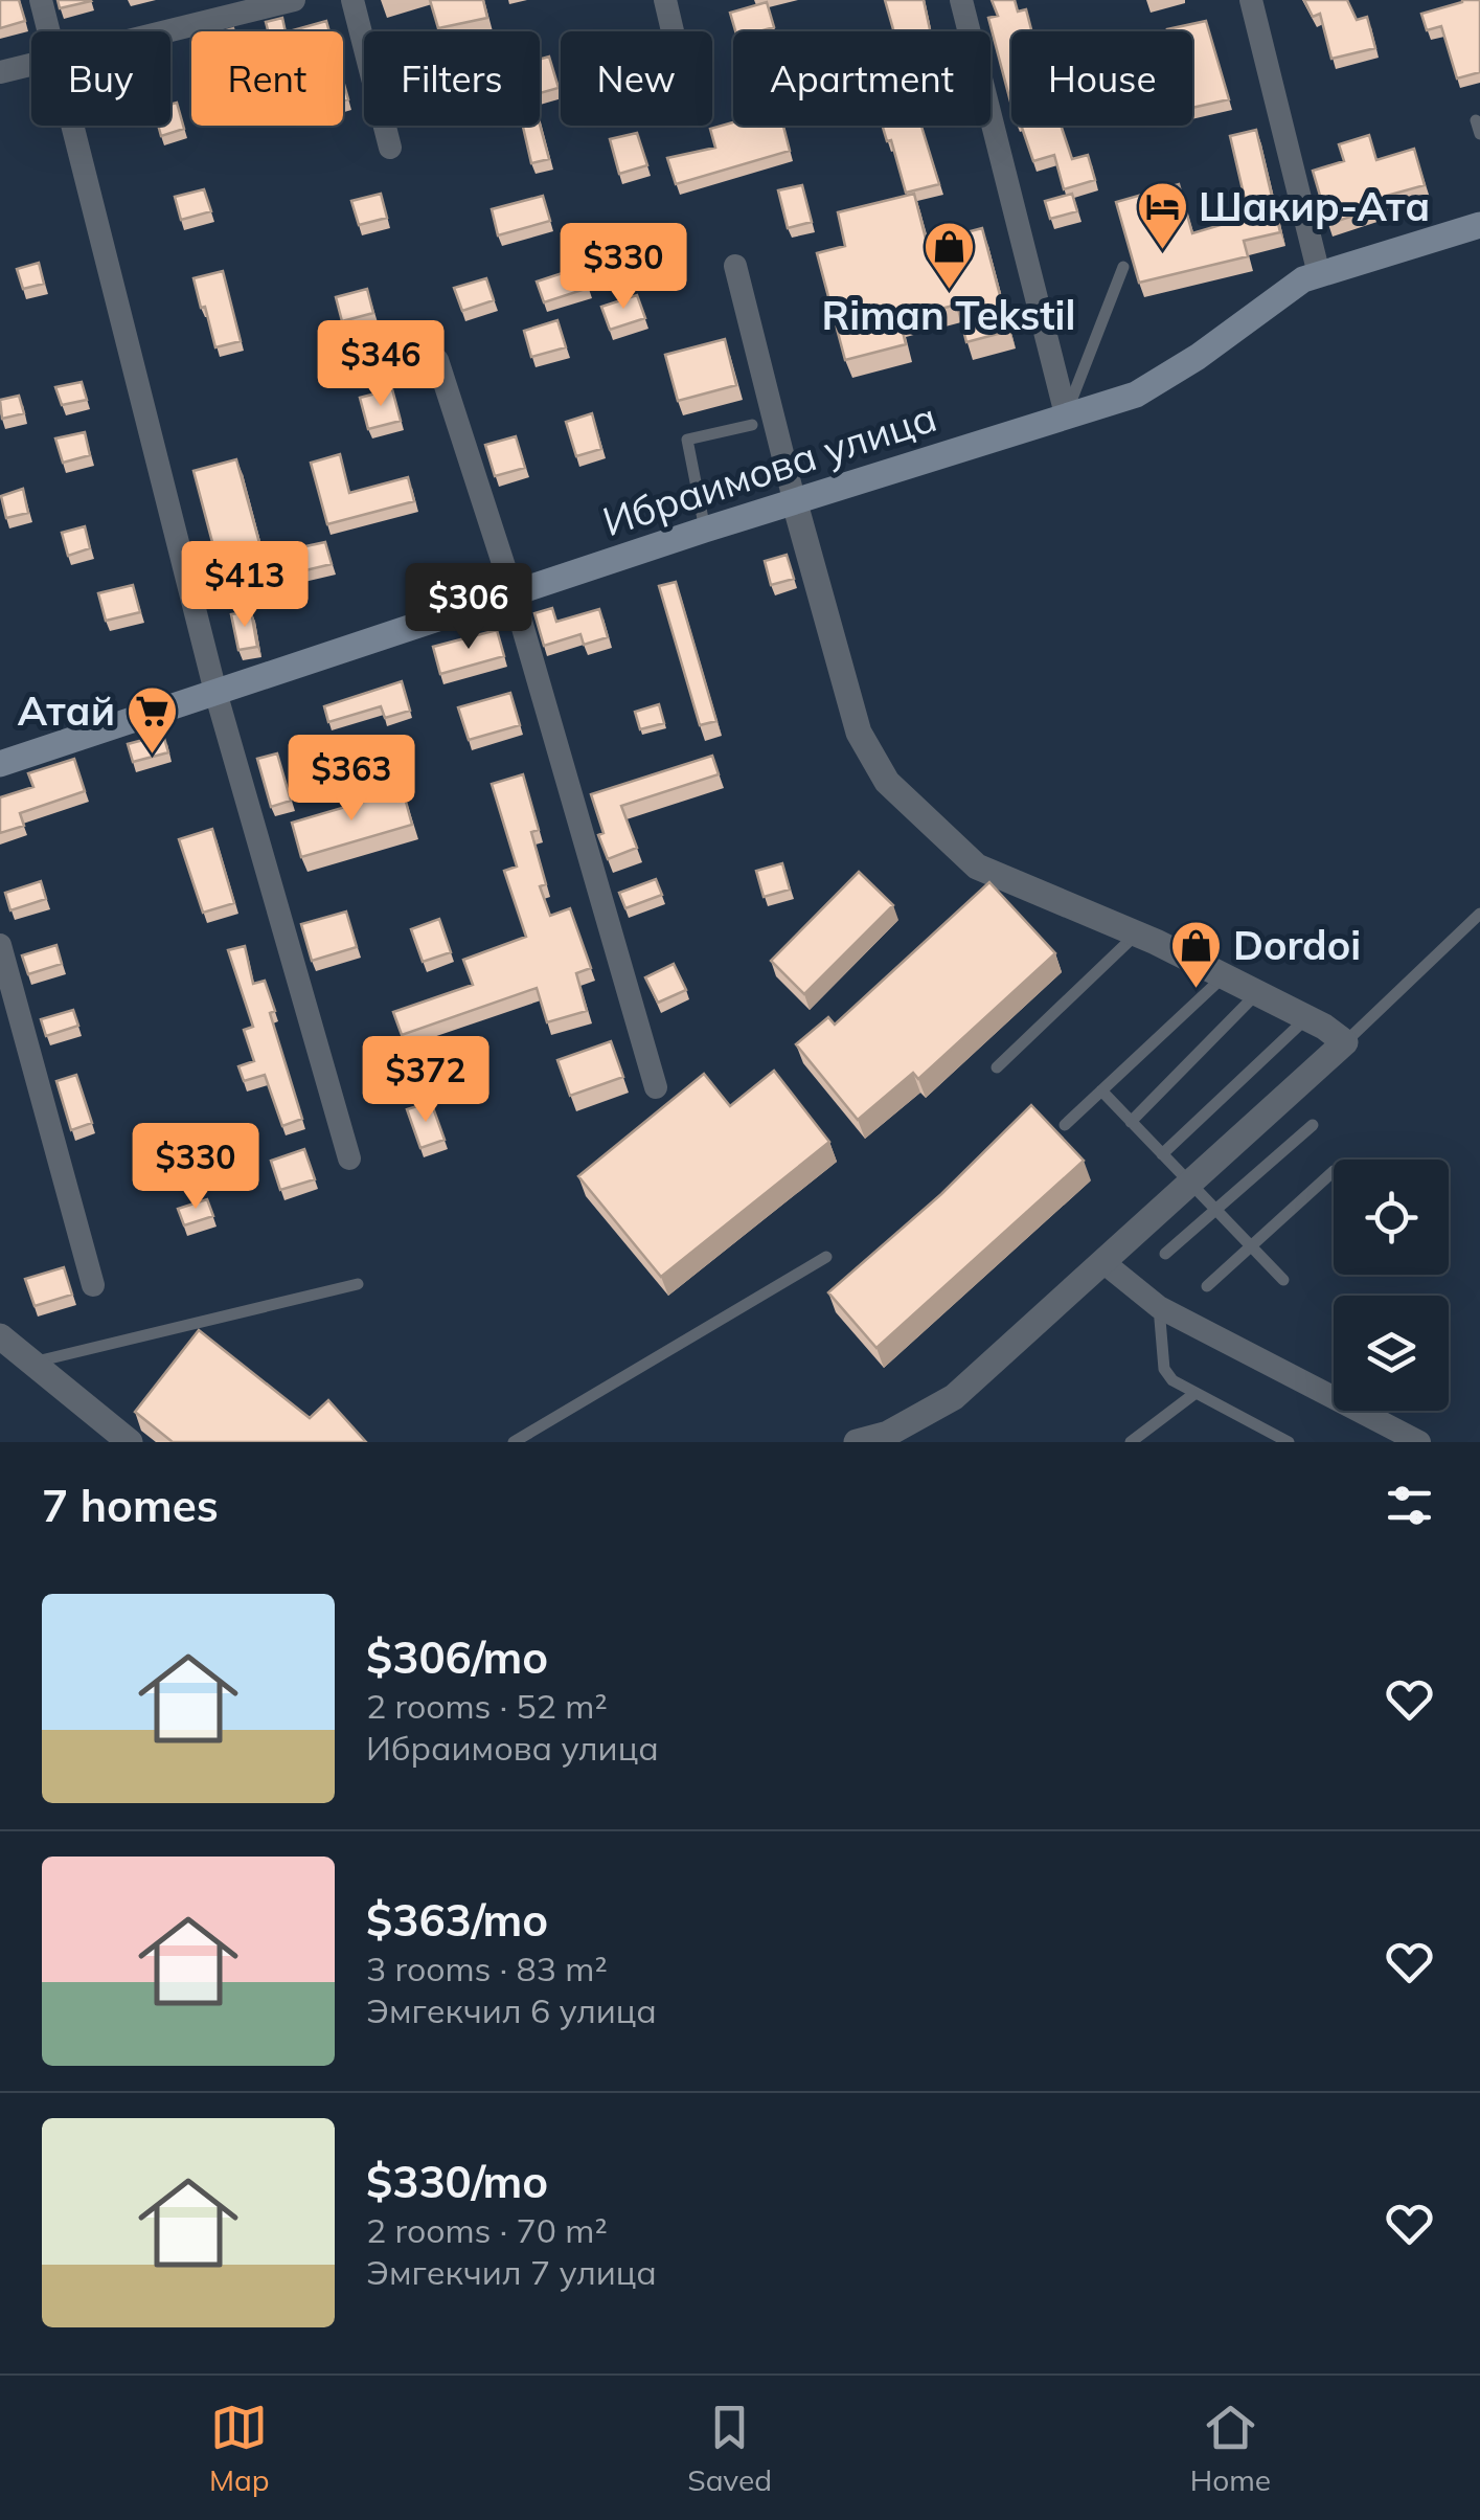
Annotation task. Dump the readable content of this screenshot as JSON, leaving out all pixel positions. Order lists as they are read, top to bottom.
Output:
{
  "streets": {
    "main road": ["Ибраимова улица"]
  },
  "places": {
    "hotel": ["Шакир-Ата"],
    "shop": ["Riman Tekstil", "Dordoi"],
    "supermarket": ["Атай"]
  },
  "page": {
    "chip": [
      "Buy",
      "Rent",
      "Filters",
      "New",
      "Apartment",
      "House"
    ],
    "price": [
      "$330",
      "$346",
      "$413",
      "$306",
      "$363",
      "$372",
      "$330"
    ],
    "heading": "7 homes",
    "list": [
      {
        "name": "$306/mo",
        "note": "2 rooms · 52 m² · Ибраимова улица"
      },
      {
        "name": "$363/mo",
        "note": "3 rooms · 83 m² · Эмгекчил 6 улица"
      },
      {
        "name": "$330/mo",
        "note": "2 rooms · 70 m² · Эмгекчил 7 улица"
      }
    ],
    "tabs": ["Map", "Saved", "Home"]
  }
}
